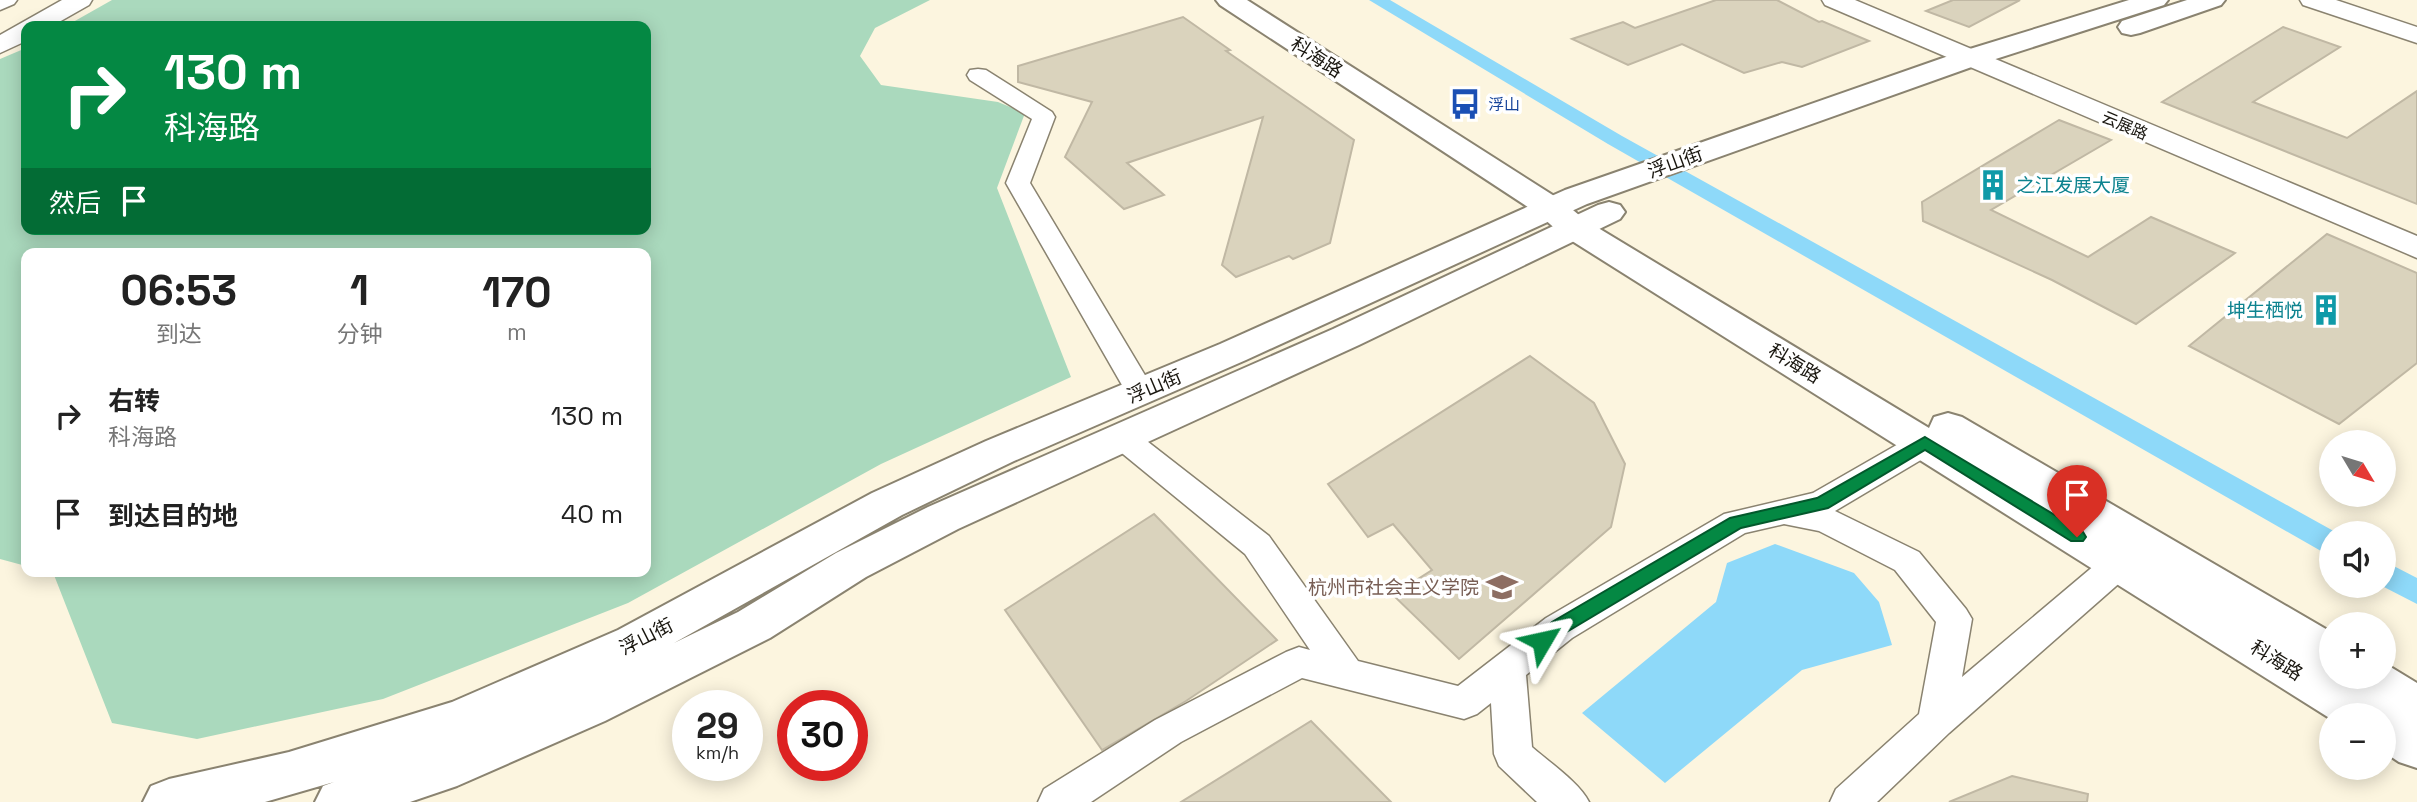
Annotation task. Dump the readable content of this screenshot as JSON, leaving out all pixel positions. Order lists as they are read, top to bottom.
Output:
{
  "streets": {
    "main road": ["科海路", "浮山街"],
    "street": ["云展路"]
  },
  "crossings": [
    ["科海路", "浮山街"],
    ["云展路", "浮山街"]
  ],
  "places": {
    "bus stop": ["浮山"],
    "building": ["之江发展大厦", "坤生栖悦"],
    "school or university": ["杭州市社会主义学院"]
  },
  "north": "bottom right",
  "page": {
    "turn": ["130 m", "科海路"],
    "then": "然后",
    "eta": [
      "06:53",
      "到达",
      "1",
      "分钟",
      "170",
      "m"
    ],
    "list": [
      {
        "name": "右转",
        "note": "科海路",
        "value": "130 m"
      },
      {
        "name": "到达目的地",
        "value": "40 m"
      }
    ],
    "map_buttons": ["+", "−"],
    "speed": "29 km/h",
    "limit": "30"
  }
}
